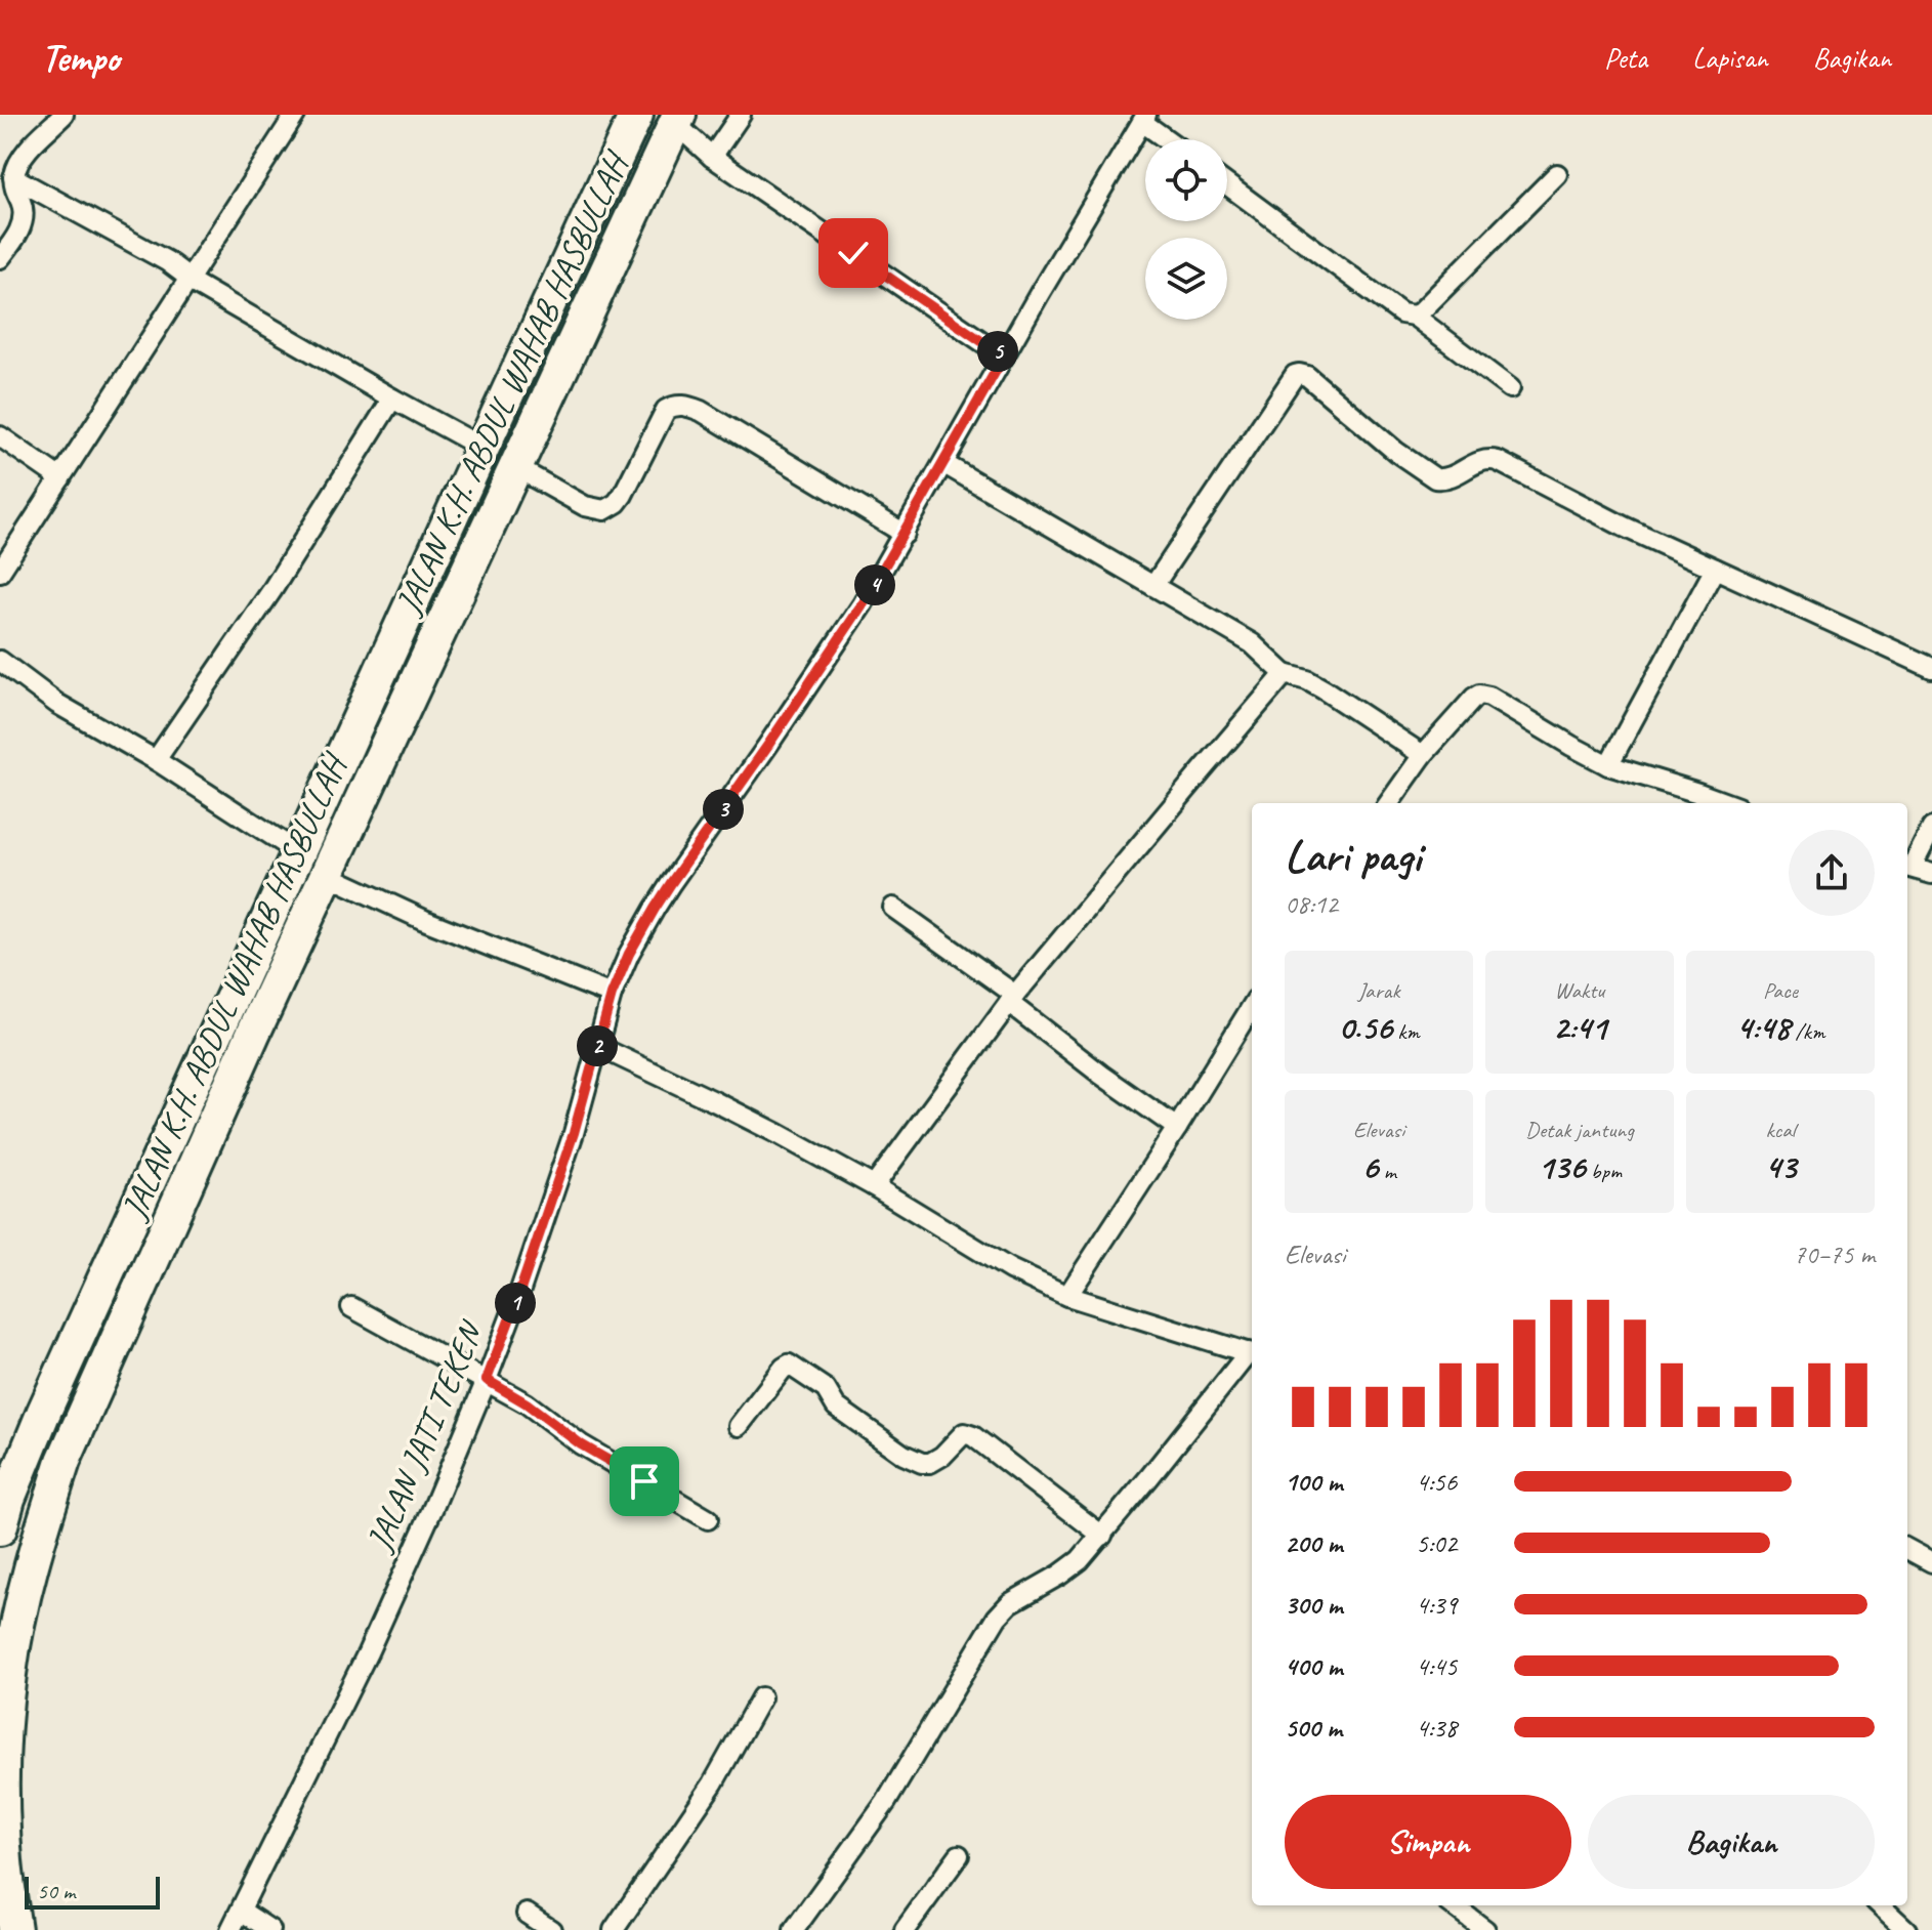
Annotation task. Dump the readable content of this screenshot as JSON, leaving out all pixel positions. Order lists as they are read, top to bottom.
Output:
{
  "streets": {
    "highway": ["JALAN K.H. ABDUL WAHAB HASBULLAH"],
    "street": ["JALAN JATI TEKEN"]
  },
  "scale_bar": "50 m",
  "page": {
    "header": "Tempo",
    "nav": ["Peta", "Lapisan", "Bagikan"],
    "pins": [
      "5",
      "4",
      "3",
      "2",
      "1"
    ],
    "heading": ["Lari pagi", "08:12"],
    "stats": [
      ["Jarak", "0.56 km"],
      ["Waktu", "2:41"],
      ["Pace", "4:48 /km"],
      ["Elevasi", "6 m"],
      ["Detak jantung", "136 bpm"],
      ["kcal", "43"]
    ],
    "chart": ["Elevasi", "70–75 m"],
    "list": [
      {
        "name": "100 m",
        "note": "4:56"
      },
      {
        "name": "200 m",
        "note": "5:02"
      },
      {
        "name": "300 m",
        "note": "4:39"
      },
      {
        "name": "400 m",
        "note": "4:45"
      },
      {
        "name": "500 m",
        "note": "4:38"
      }
    ],
    "buttons": ["Simpan", "Bagikan"],
    "scale": "50 m"
  }
}
